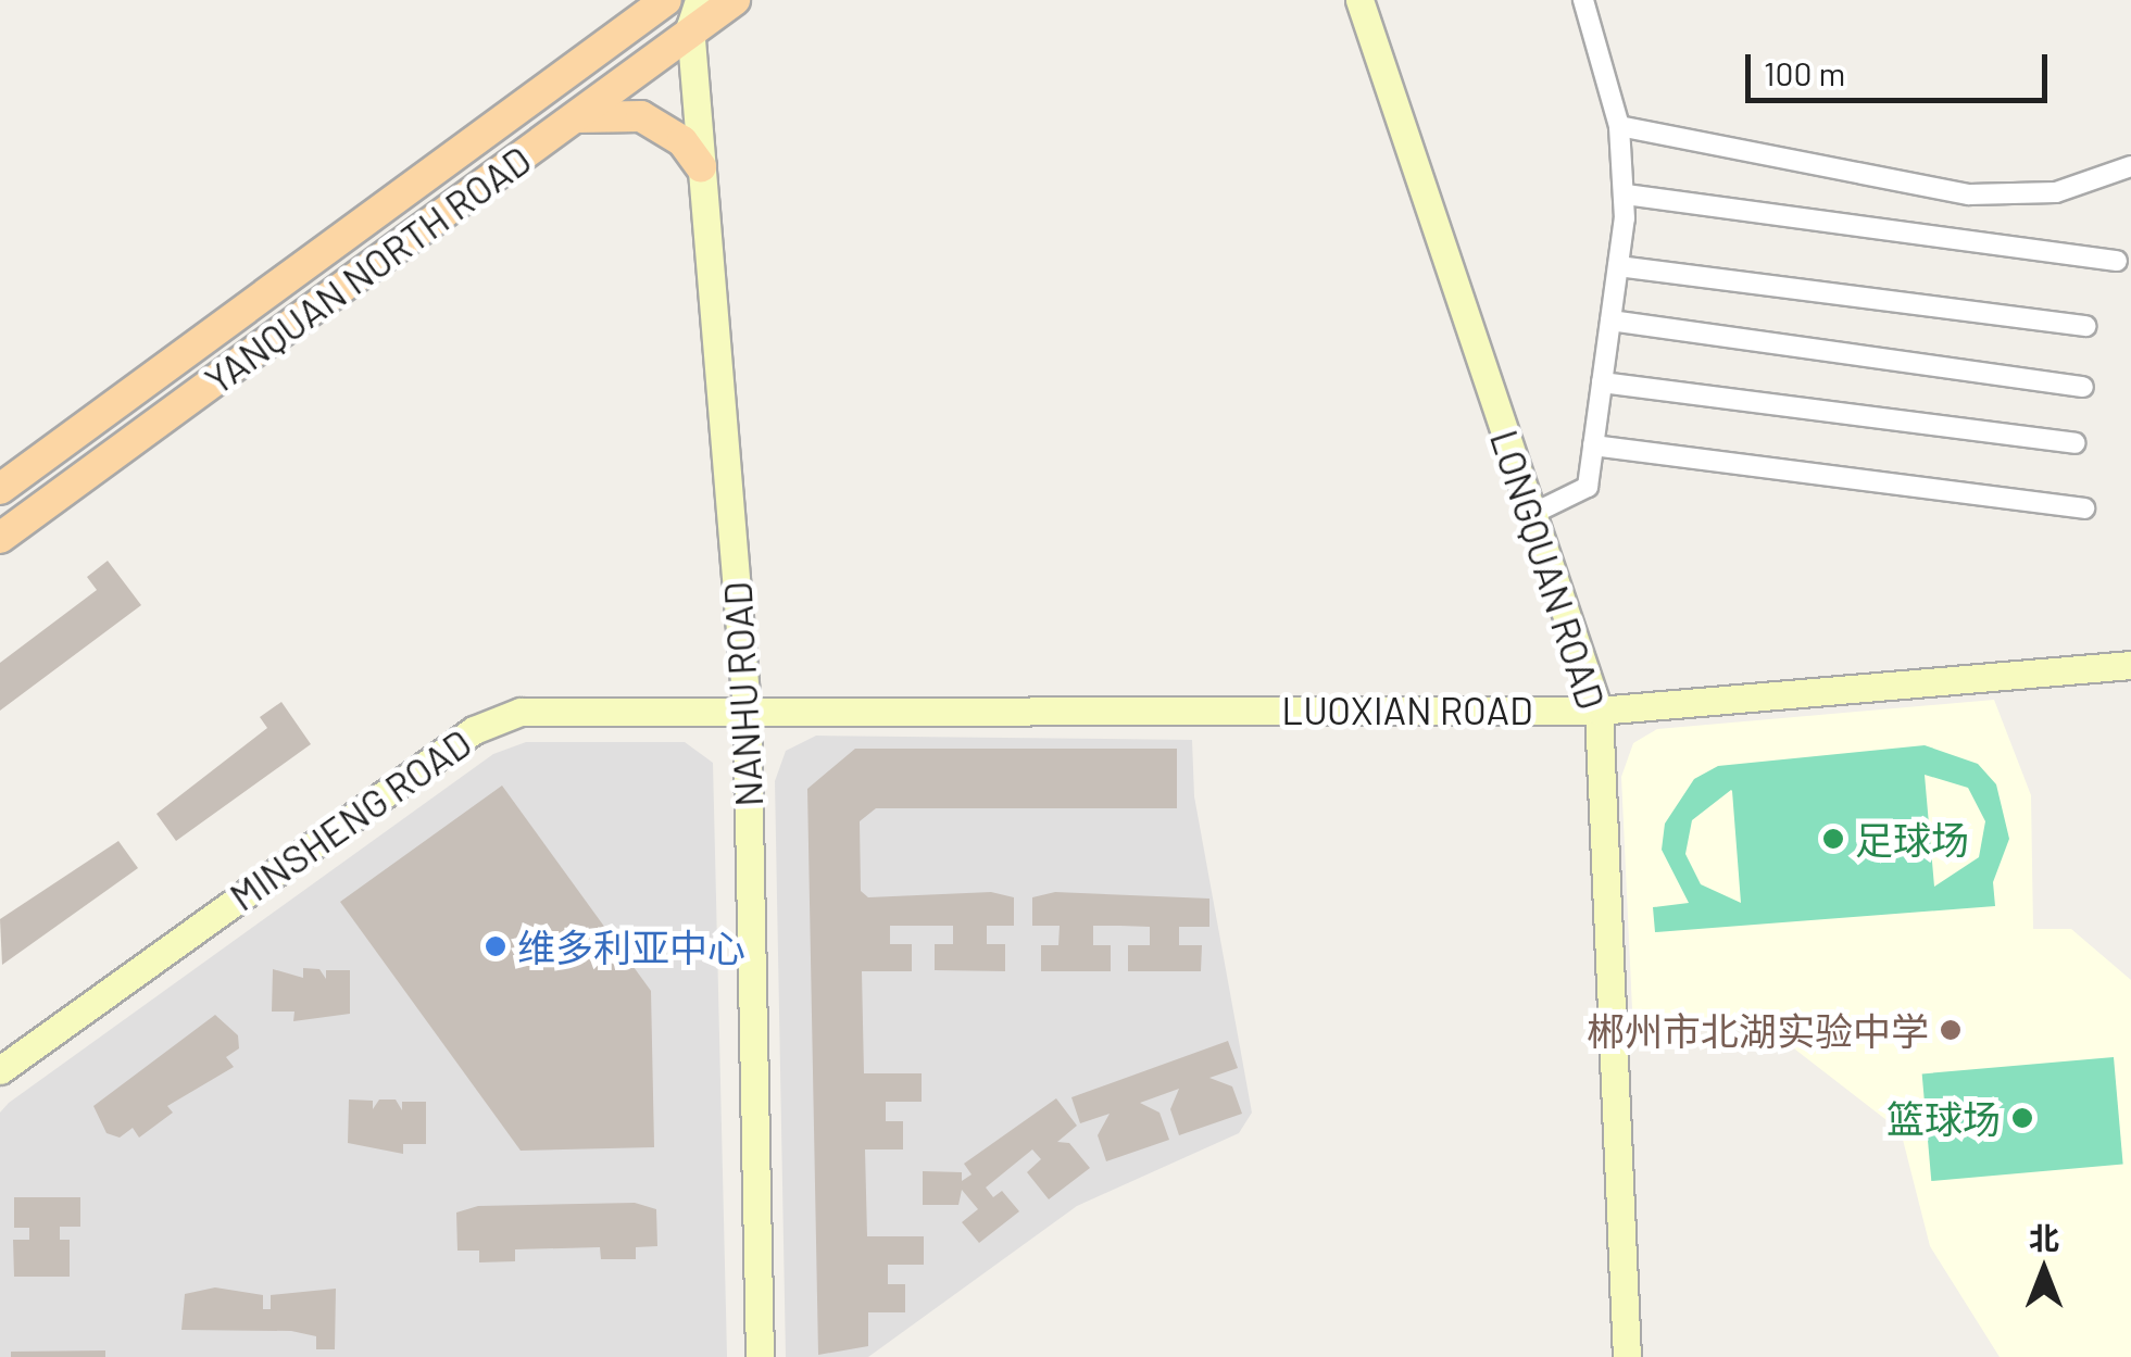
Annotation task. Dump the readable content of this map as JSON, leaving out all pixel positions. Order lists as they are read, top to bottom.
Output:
{
  "streets": {
    "main road": [
      "YANQUAN NORTH ROAD",
      "LONGQUAN ROAD",
      "NANHU ROAD",
      "LUOXIAN ROAD",
      "MINSHENG ROAD"
    ]
  },
  "crossings": [
    ["YANQUAN NORTH ROAD", "NANHU ROAD"],
    ["LONGQUAN ROAD", "LUOXIAN ROAD"],
    ["NANHU ROAD", "LUOXIAN ROAD"],
    ["NANHU ROAD", "MINSHENG ROAD"],
    ["LUOXIAN ROAD", "MINSHENG ROAD"]
  ],
  "places": [
    "足球场",
    "维多利亚中心",
    "郴州市北湖实验中学",
    "篮球场"
  ],
  "scale_bar": "100 m",
  "north": "top"
}
